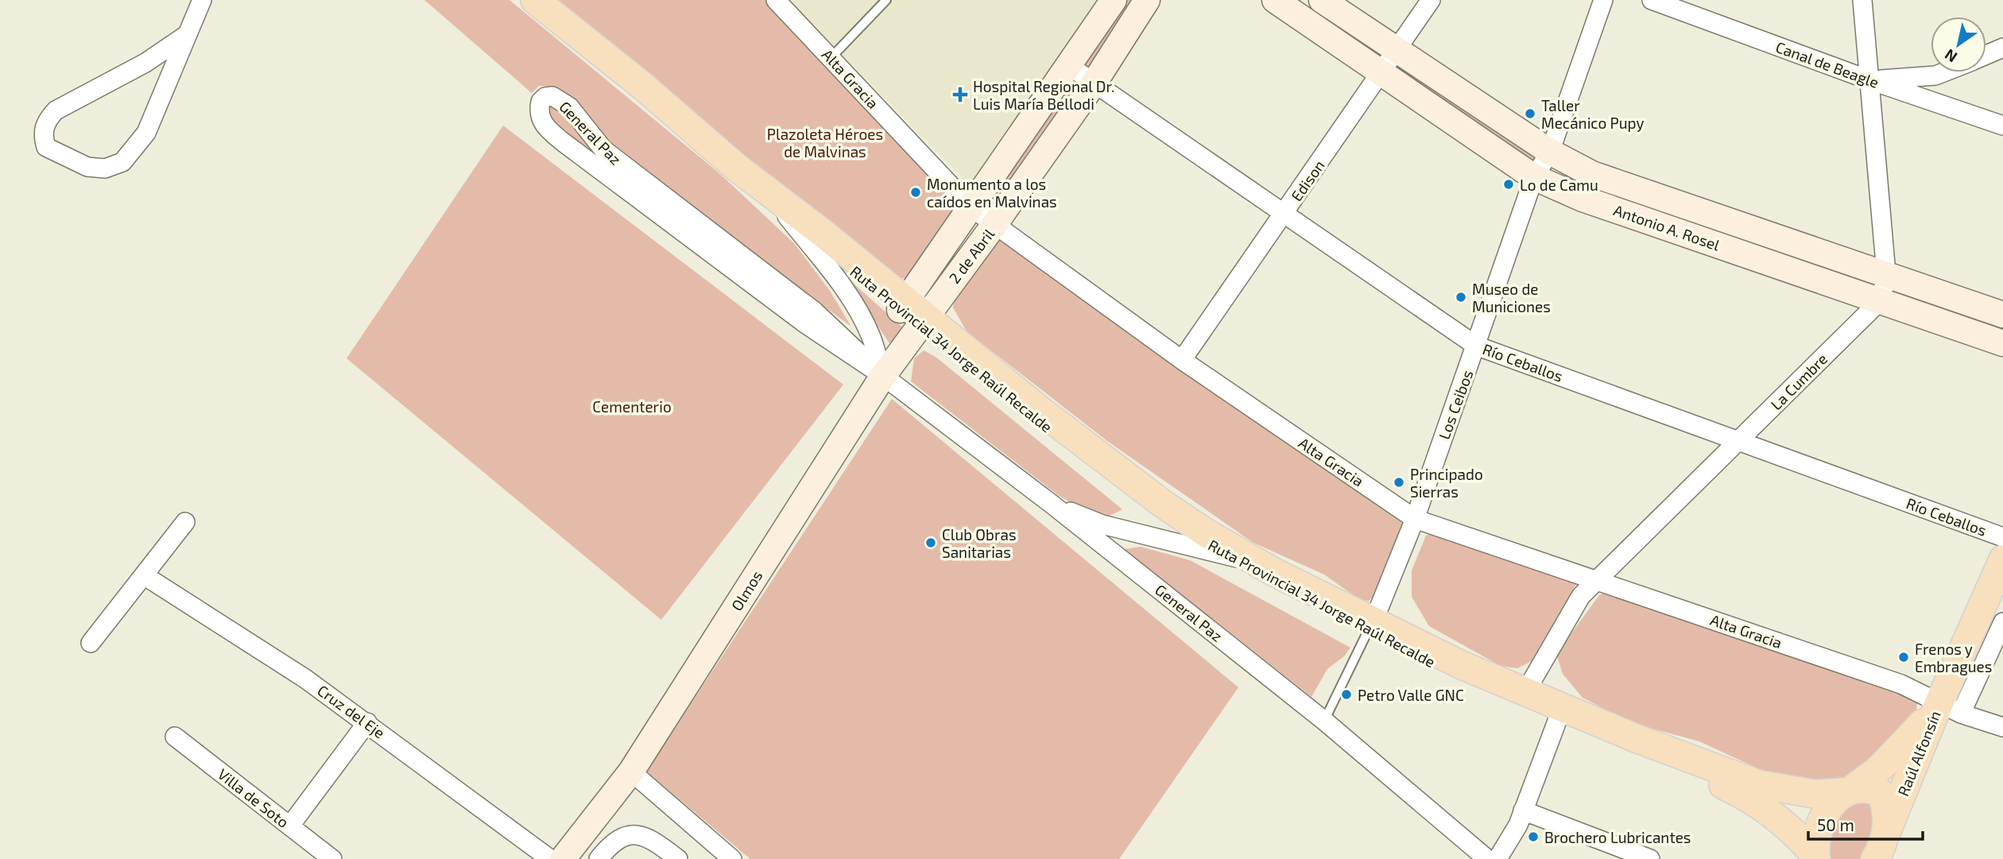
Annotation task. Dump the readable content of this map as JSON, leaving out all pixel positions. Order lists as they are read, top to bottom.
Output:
{
  "streets": {
    "main road": ["Ruta Provincial 34 Jorge Raúl Recalde", "Raúl Alfonsín"],
    "street": [
      "Canal de Beagle",
      "Alta Gracia",
      "General Paz",
      "Edison",
      "Antonio A. Rosel",
      "2 de Abril",
      "Río Ceballos",
      "La Cumbre",
      "Los Ceibos",
      "Olmos",
      "Cruz del Eje",
      "Villa de Soto"
    ]
  },
  "crossings": [
    ["Alta Gracia", "Edison"],
    ["Alta Gracia", "2 de Abril"],
    ["Alta Gracia", "La Cumbre"],
    ["Alta Gracia", "Los Ceibos"],
    ["Alta Gracia", "Raúl Alfonsín"],
    ["General Paz", "Olmos"],
    ["Edison", "Antonio A. Rosel"],
    ["Edison", "Río Ceballos"],
    ["Antonio A. Rosel", "La Cumbre"],
    ["Antonio A. Rosel", "Los Ceibos"],
    ["2 de Abril", "Ruta Provincial 34 Jorge Raúl Recalde"],
    ["2 de Abril", "Río Ceballos"],
    ["2 de Abril", "Olmos"],
    ["Ruta Provincial 34 Jorge Raúl Recalde", "La Cumbre"],
    ["Ruta Provincial 34 Jorge Raúl Recalde", "Los Ceibos"],
    ["Ruta Provincial 34 Jorge Raúl Recalde", "Olmos"],
    ["Ruta Provincial 34 Jorge Raúl Recalde", "Raúl Alfonsín"],
    ["Río Ceballos", "La Cumbre"],
    ["Río Ceballos", "Los Ceibos"]
  ],
  "parks": ["Plazoleta Héroes de Malvinas", "Cementerio"],
  "places": {
    "health": ["Hospital Regional Dr. Luis María Bellodi"],
    "other": [
      "Taller Mecánico Pupy",
      "Lo de Camu",
      "Monumento a los caídos en Malvinas",
      "Museo de Municiones",
      "Principado Sierras",
      "Club Obras Sanitarias",
      "Frenos y Embragues",
      "Petro Valle GNC",
      "Brochero Lubricantes"
    ]
  },
  "scale_bar": "50 m",
  "north": "bottom left"
}
